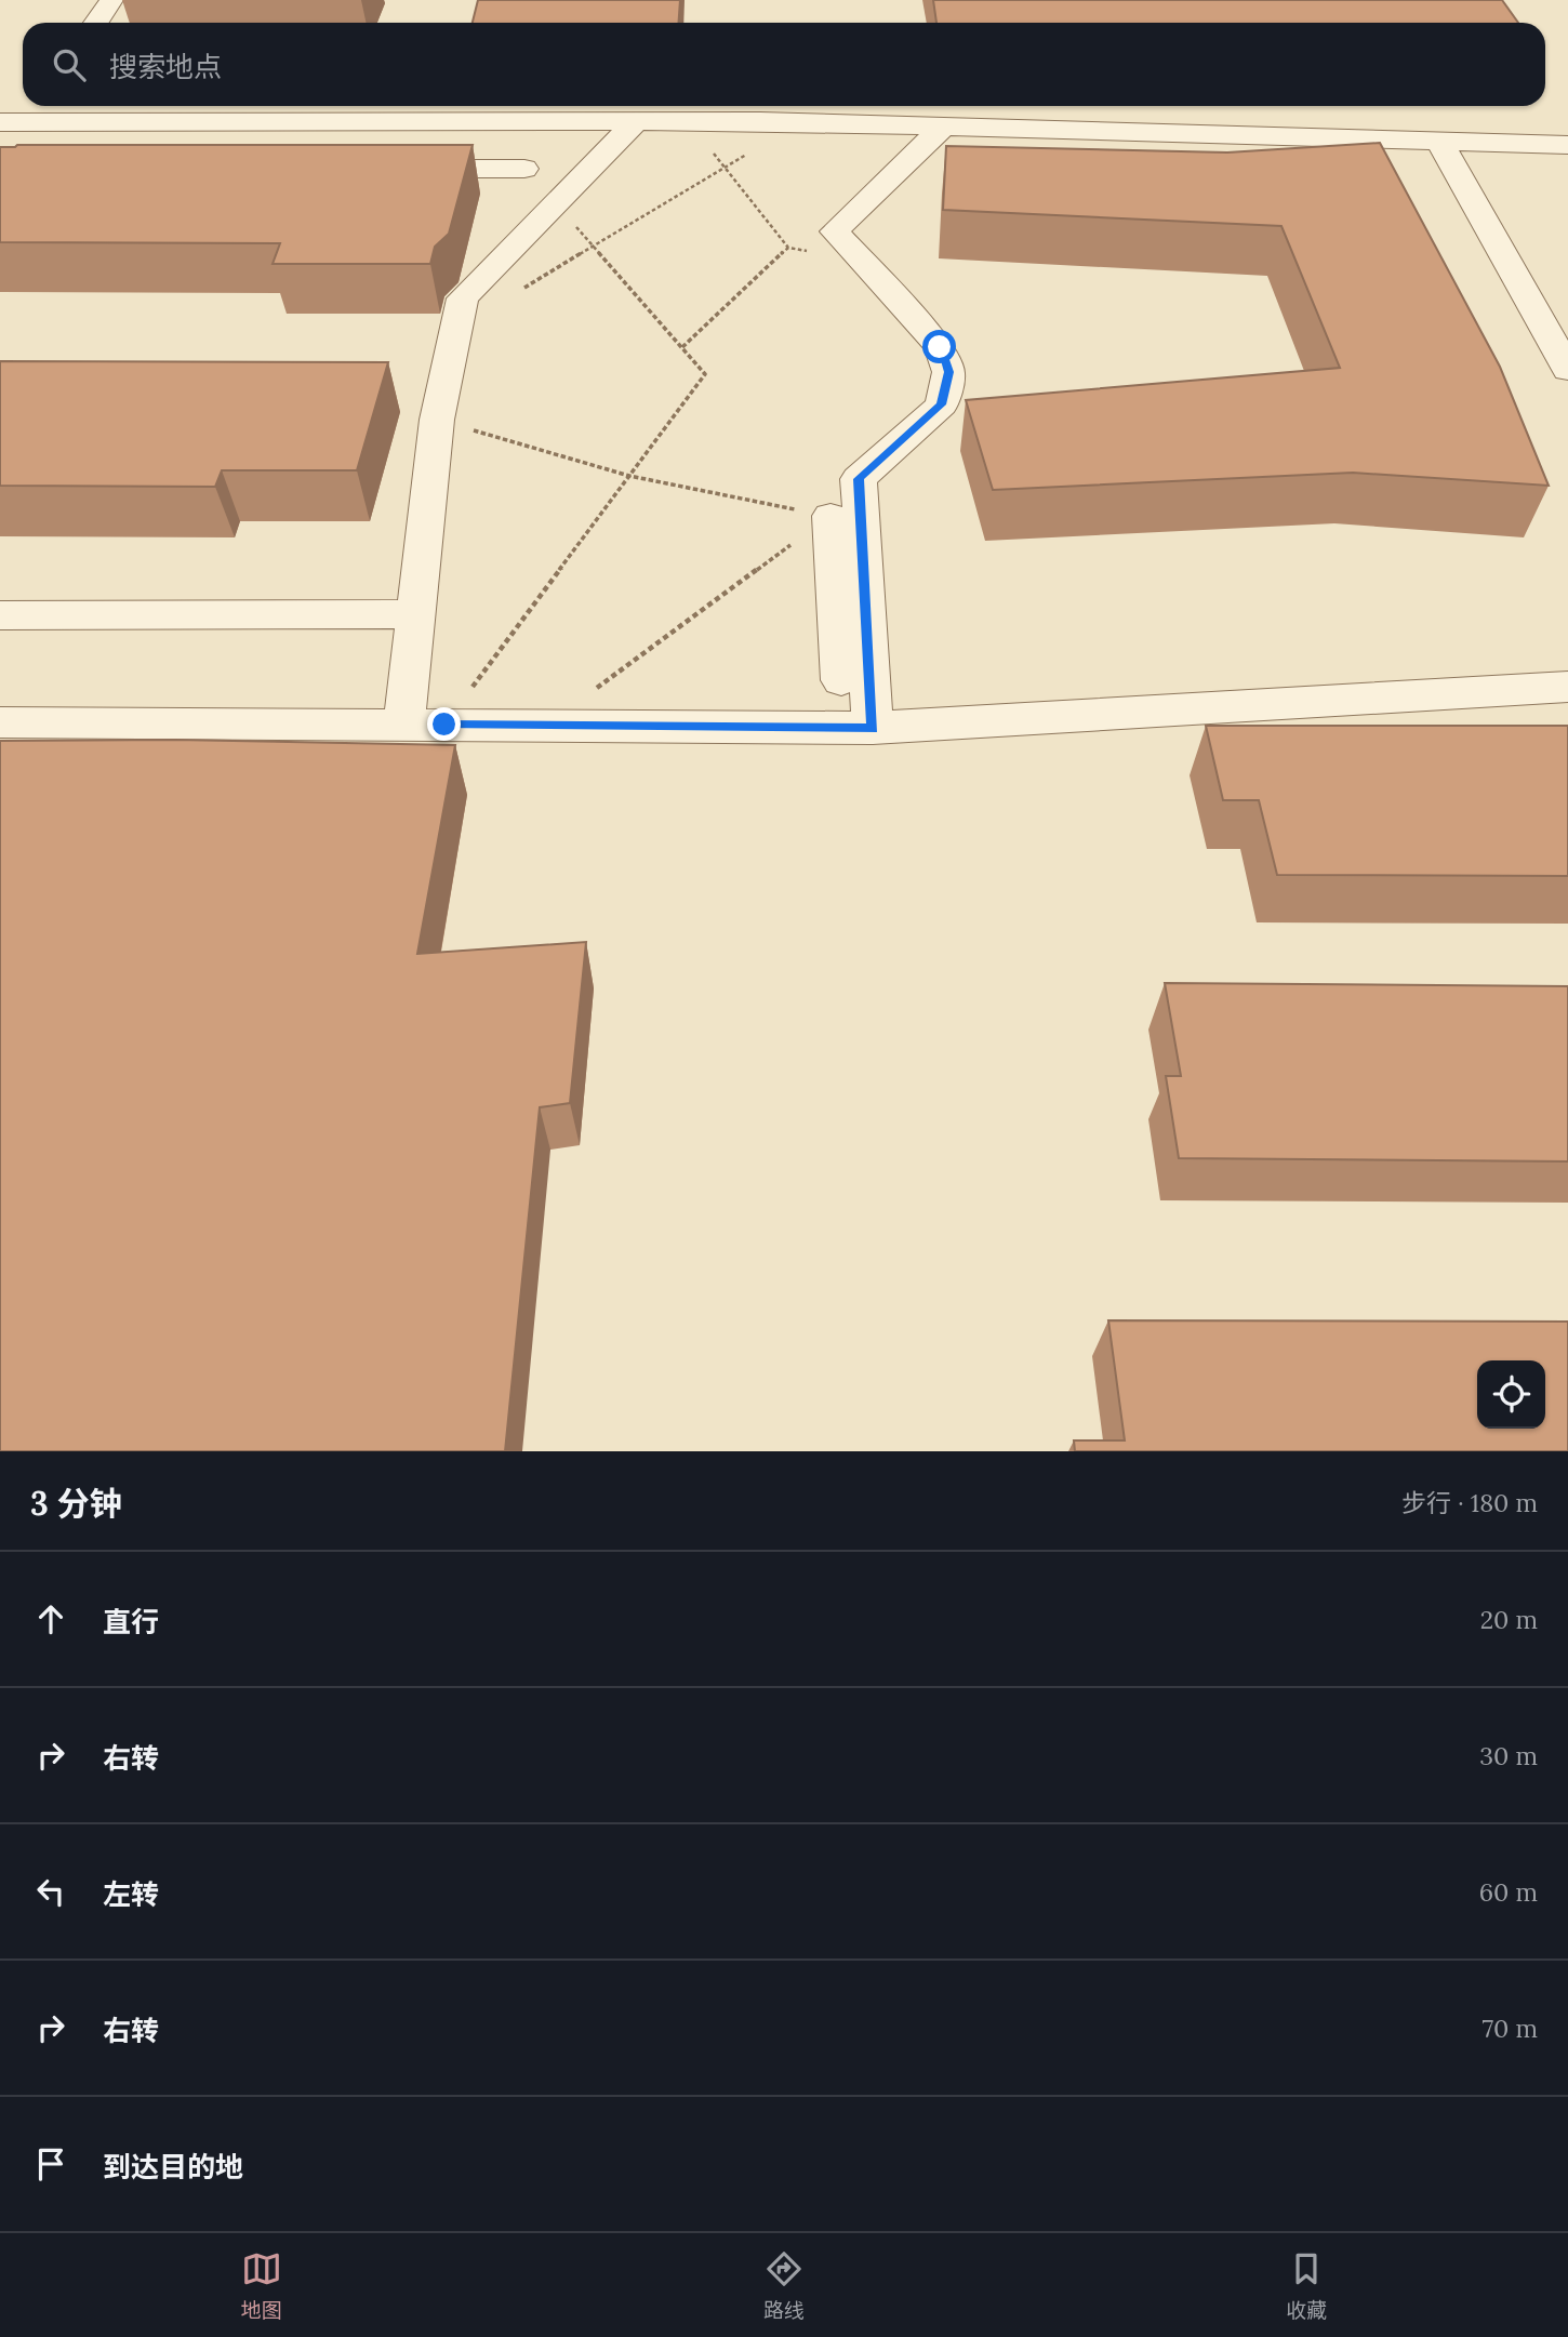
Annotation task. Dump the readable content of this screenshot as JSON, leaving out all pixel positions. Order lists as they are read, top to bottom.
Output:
{
  "page": {
    "search": "搜索地点",
    "heading": ["3 分钟", "步行 · 180 m"],
    "list": [
      ["直行", "20 m"],
      ["右转", "30 m"],
      ["左转", "60 m"],
      ["右转", "70 m"],
      "到达目的地"
    ],
    "nav": ["地图", "路线", "收藏"]
  }
}
